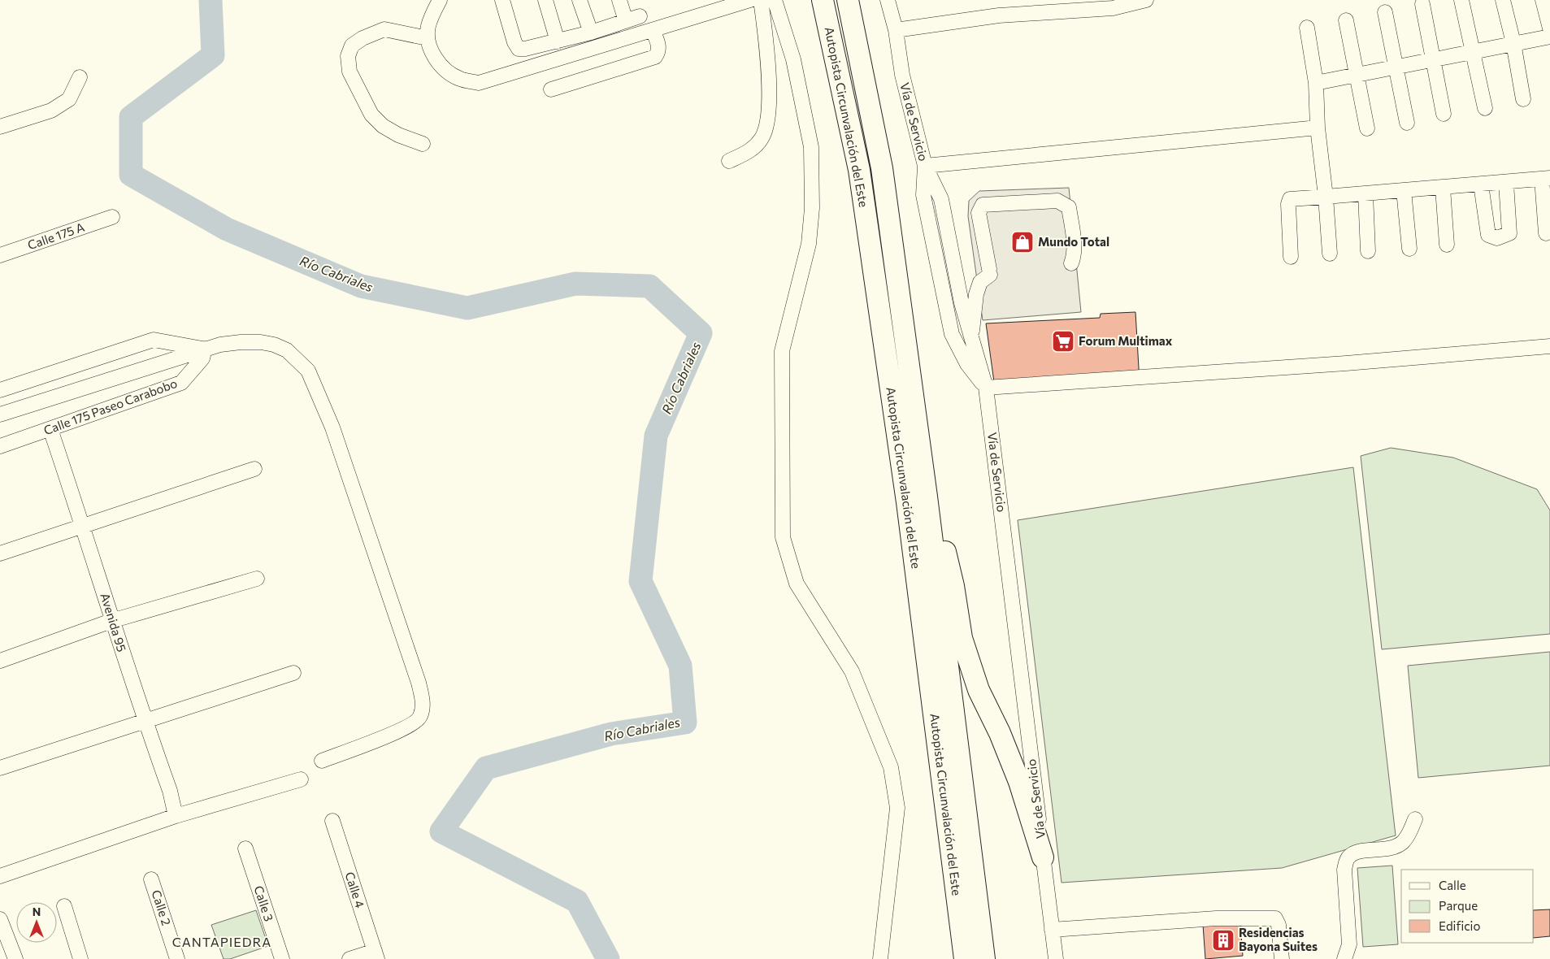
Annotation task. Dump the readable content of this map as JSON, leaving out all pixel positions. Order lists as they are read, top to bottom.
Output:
{
  "streets": {
    "highway": ["Autopista Circunvalación del Este"],
    "street": [
      "Vía de Servicio",
      "Calle 175 A",
      "Calle 175 Paseo Carabobo",
      "Avenida 95",
      "Calle 4",
      "Calle 3",
      "Calle 2"
    ]
  },
  "crossings": [
    ["Calle 175 Paseo Carabobo", "Avenida 95"]
  ],
  "districts": ["CANTAPIEDRA"],
  "water": ["Río Cabriales"],
  "places": {
    "shop": ["Mundo Total"],
    "supermarket": ["Forum Multimax"],
    "building": ["Residencias Bayona Suites"]
  },
  "legend": ["Calle", "Parque", "Edificio"],
  "north": "top"
}
